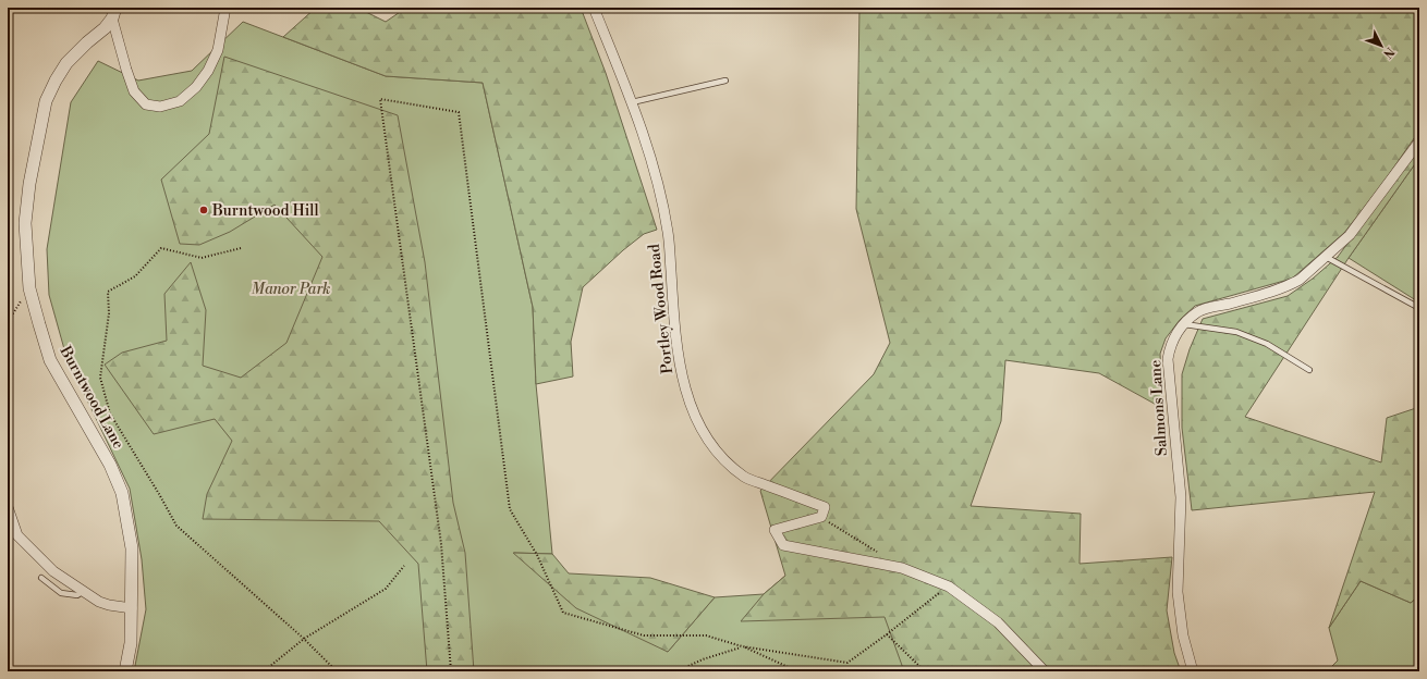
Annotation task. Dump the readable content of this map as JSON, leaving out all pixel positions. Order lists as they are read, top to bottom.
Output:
{
  "streets": {
    "street": ["Portley Wood Road", "Burntwood Lane", "Salmons Lane"]
  },
  "parks": ["Manor Park"],
  "places": ["Burntwood Hill"],
  "north": "bottom right"
}
